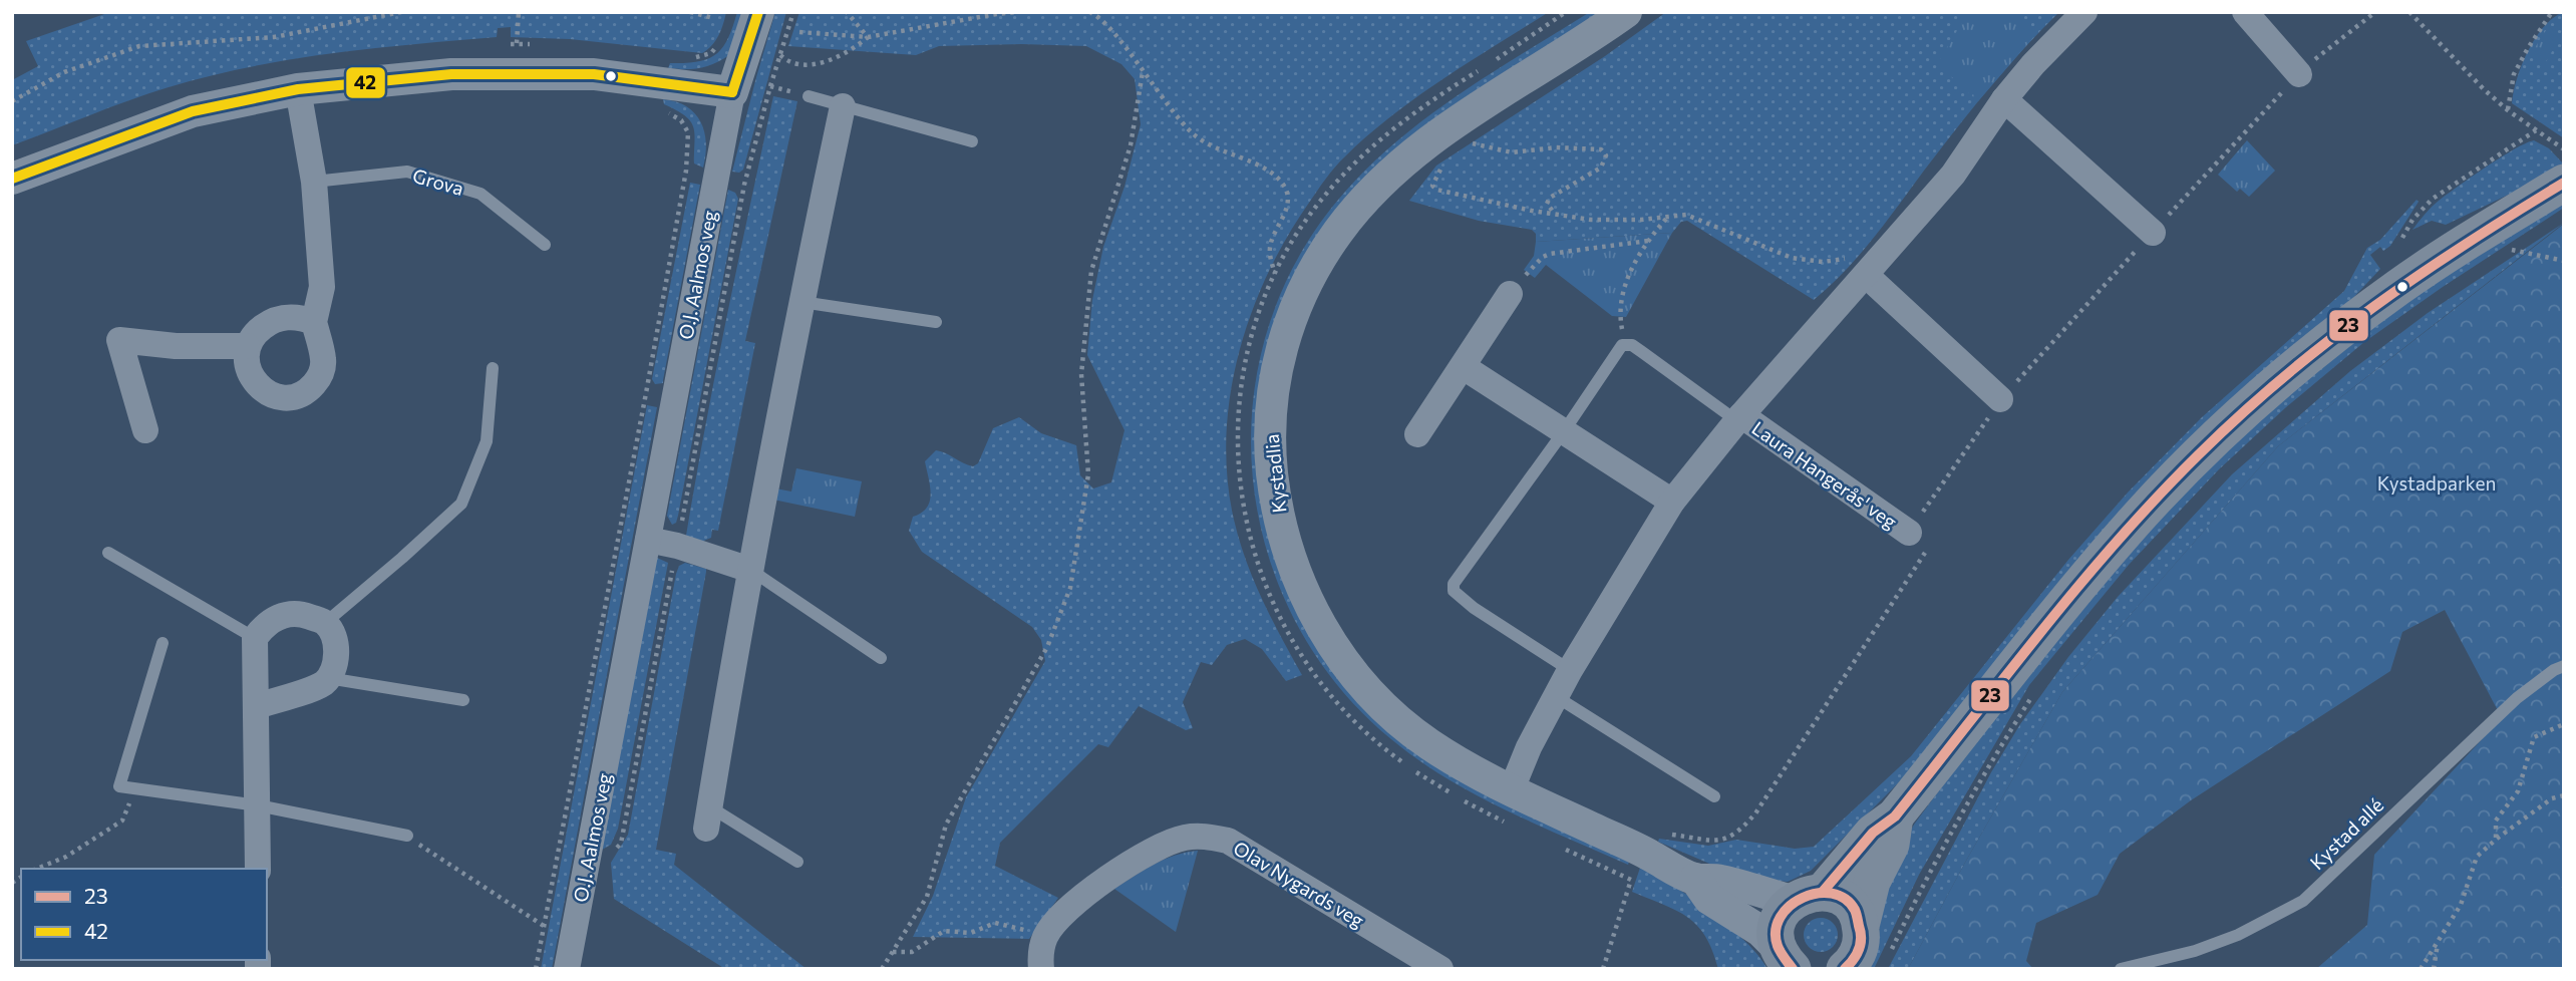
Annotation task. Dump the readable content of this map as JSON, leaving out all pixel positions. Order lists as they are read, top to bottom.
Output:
{
  "streets": {
    "street": [
      "O.J. Aalmos veg",
      "Kystadlia",
      "Laura Hangerås' veg",
      "Olav Nygards veg"
    ],
    "lane": ["Grova", "Kystad allé"]
  },
  "crossings": [
    ["Kystadlia", "Laura Hangerås' veg"]
  ],
  "parks": ["Kystadparken"],
  "lines": ["transit line 42", "transit line 23"],
  "legend": ["23", "42"]
}
